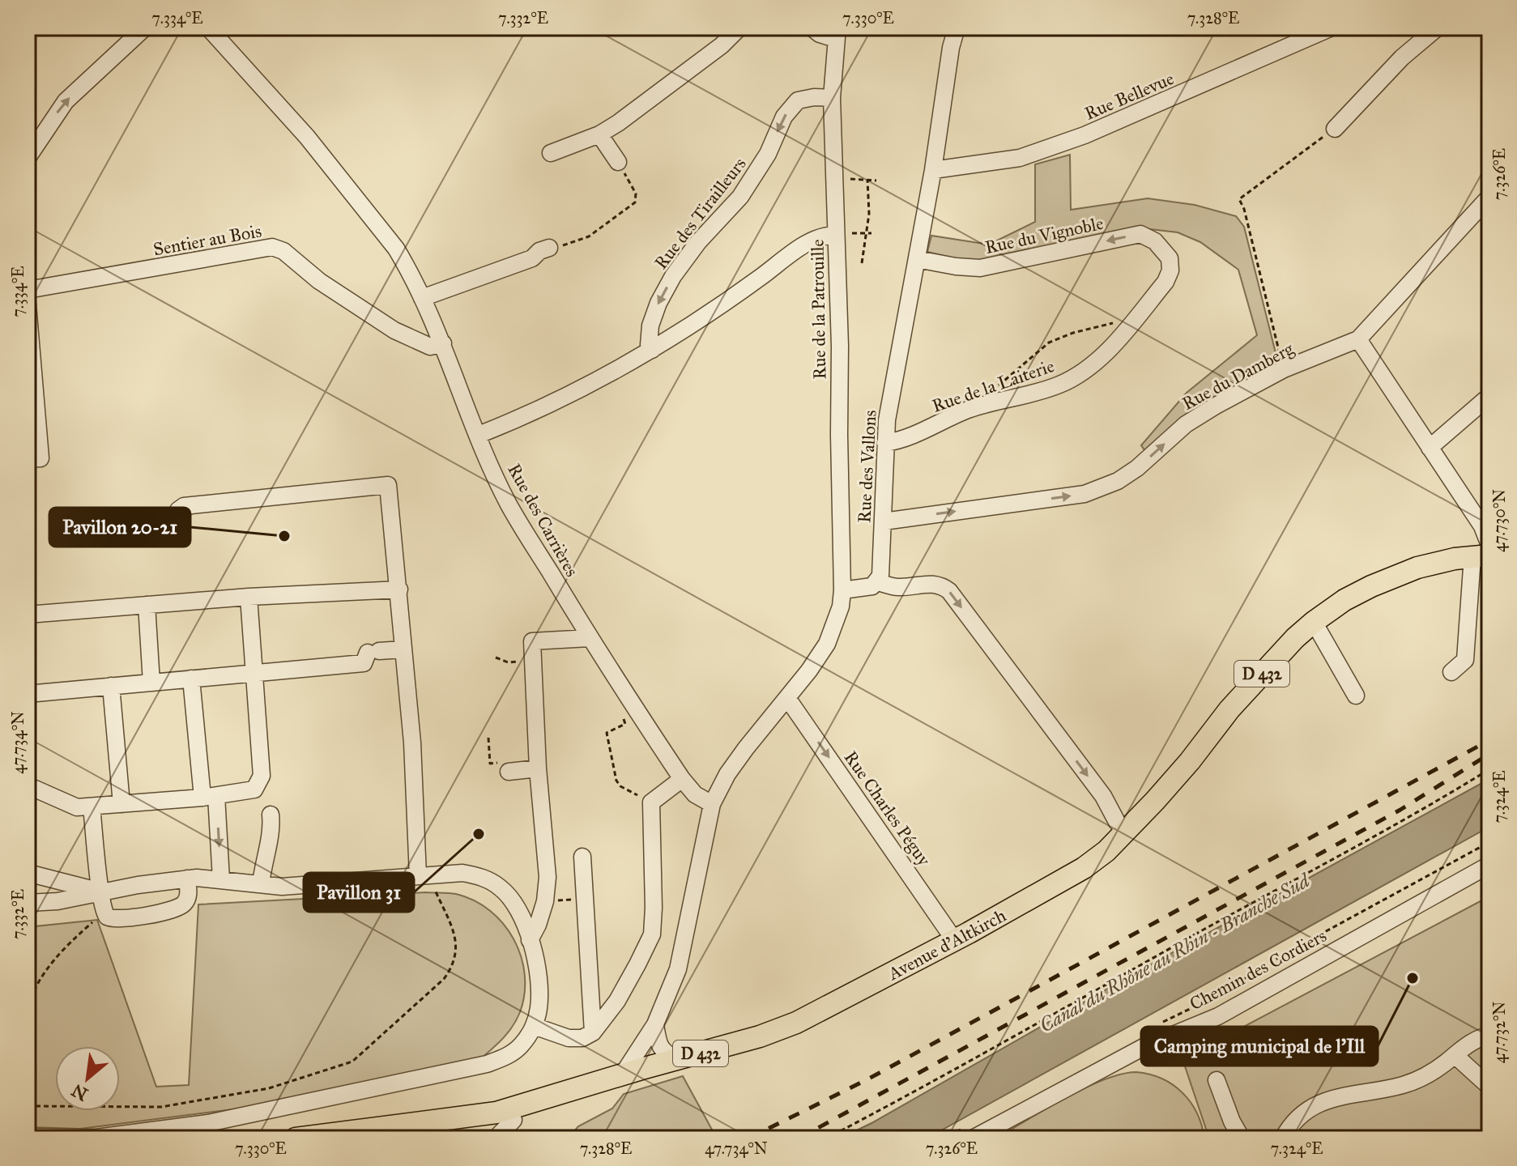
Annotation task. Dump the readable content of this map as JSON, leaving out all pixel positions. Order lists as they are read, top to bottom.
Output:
{
  "streets": {
    "main road": ["D 432", "Avenue d'Altkirch"],
    "street": [
      "Rue Bellevue",
      "Rue des Tirailleurs",
      "Rue du Vignoble",
      "Sentier au Bois",
      "Rue de la Patrouille",
      "Rue du Damberg",
      "Rue de la Laiterie",
      "Rue des Vallons",
      "Rue des Carrières",
      "Rue Charles Péguy",
      "Chemin des Cordiers"
    ]
  },
  "crossings": [
    ["Rue Bellevue", "Rue des Vallons"],
    ["Rue des Tirailleurs", "Rue de la Patrouille"],
    ["Rue du Vignoble", "Rue de la Laiterie"],
    ["Rue du Vignoble", "Rue des Vallons"],
    ["Sentier au Bois", "Rue des Carrières"],
    ["Rue du Damberg", "Rue des Vallons"],
    ["Rue de la Laiterie", "Rue des Vallons"],
    ["Rue Charles Péguy", "Avenue d'Altkirch"]
  ],
  "one_way": ["Rue du Vignoble", "Rue du Damberg", "Rue Charles Péguy"],
  "water": ["Canal du Rhône au Rhin - Branche Sud"],
  "places": ["Pavillon 20-21", "Pavillon 31", "Camping municipal de l'Ill"],
  "north": "bottom left",
  "coordinates": [
    "7.334°E",
    "7.332°E",
    "7.330°E",
    "7.328°E",
    "7.326°E",
    "47.730°N",
    "47.734°N",
    "7.324°E",
    "47.732°N"
  ]
}
